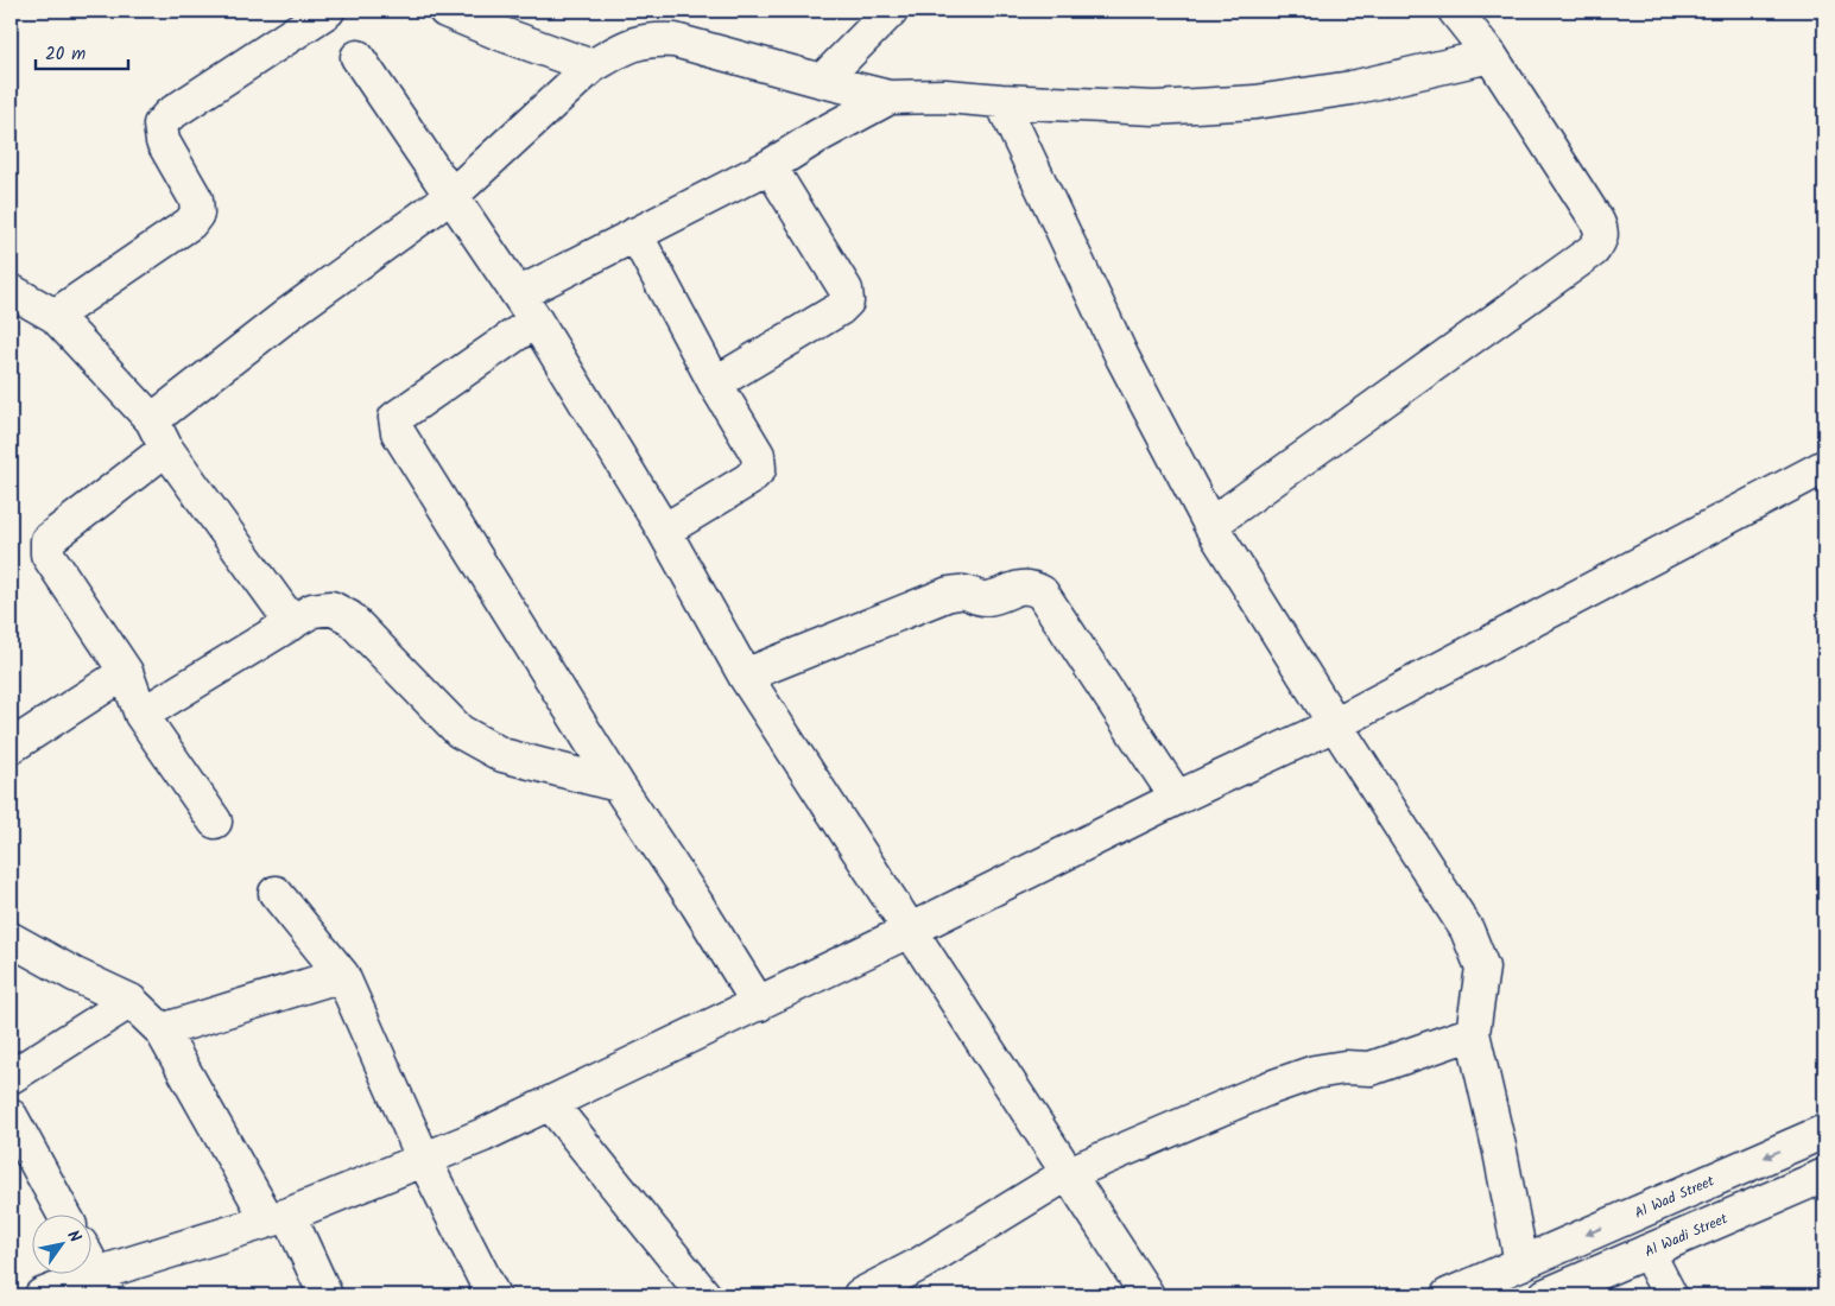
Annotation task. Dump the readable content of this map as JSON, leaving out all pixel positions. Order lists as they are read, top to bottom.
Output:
{
  "streets": {
    "street": ["Al Wad Street", "Al Wadi Street"]
  },
  "one_way": ["Al Wad Street"],
  "scale_bar": "20 m",
  "north": "top right"
}
